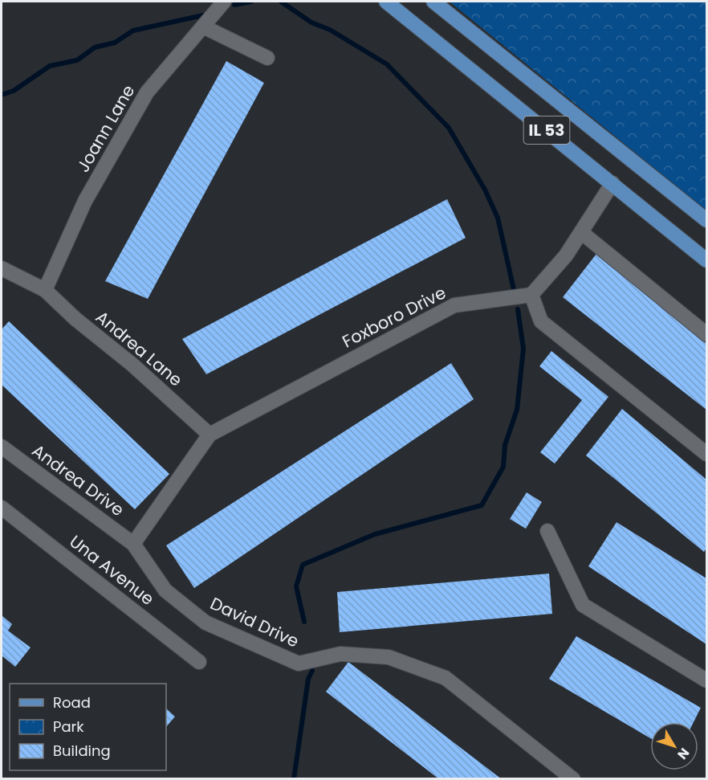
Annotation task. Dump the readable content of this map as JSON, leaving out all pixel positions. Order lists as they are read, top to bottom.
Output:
{
  "streets": {
    "main road": ["IL 53"],
    "street": [
      "Joann Lane",
      "Foxboro Drive",
      "Andrea Lane",
      "Andrea Drive",
      "Una Avenue",
      "David Drive"
    ]
  },
  "crossings": [
    ["Joann Lane", "Andrea Lane"],
    ["Foxboro Drive", "Andrea Lane"],
    ["Andrea Drive", "David Drive"]
  ],
  "legend": ["Road", "Park", "Building"],
  "north": "bottom right"
}
